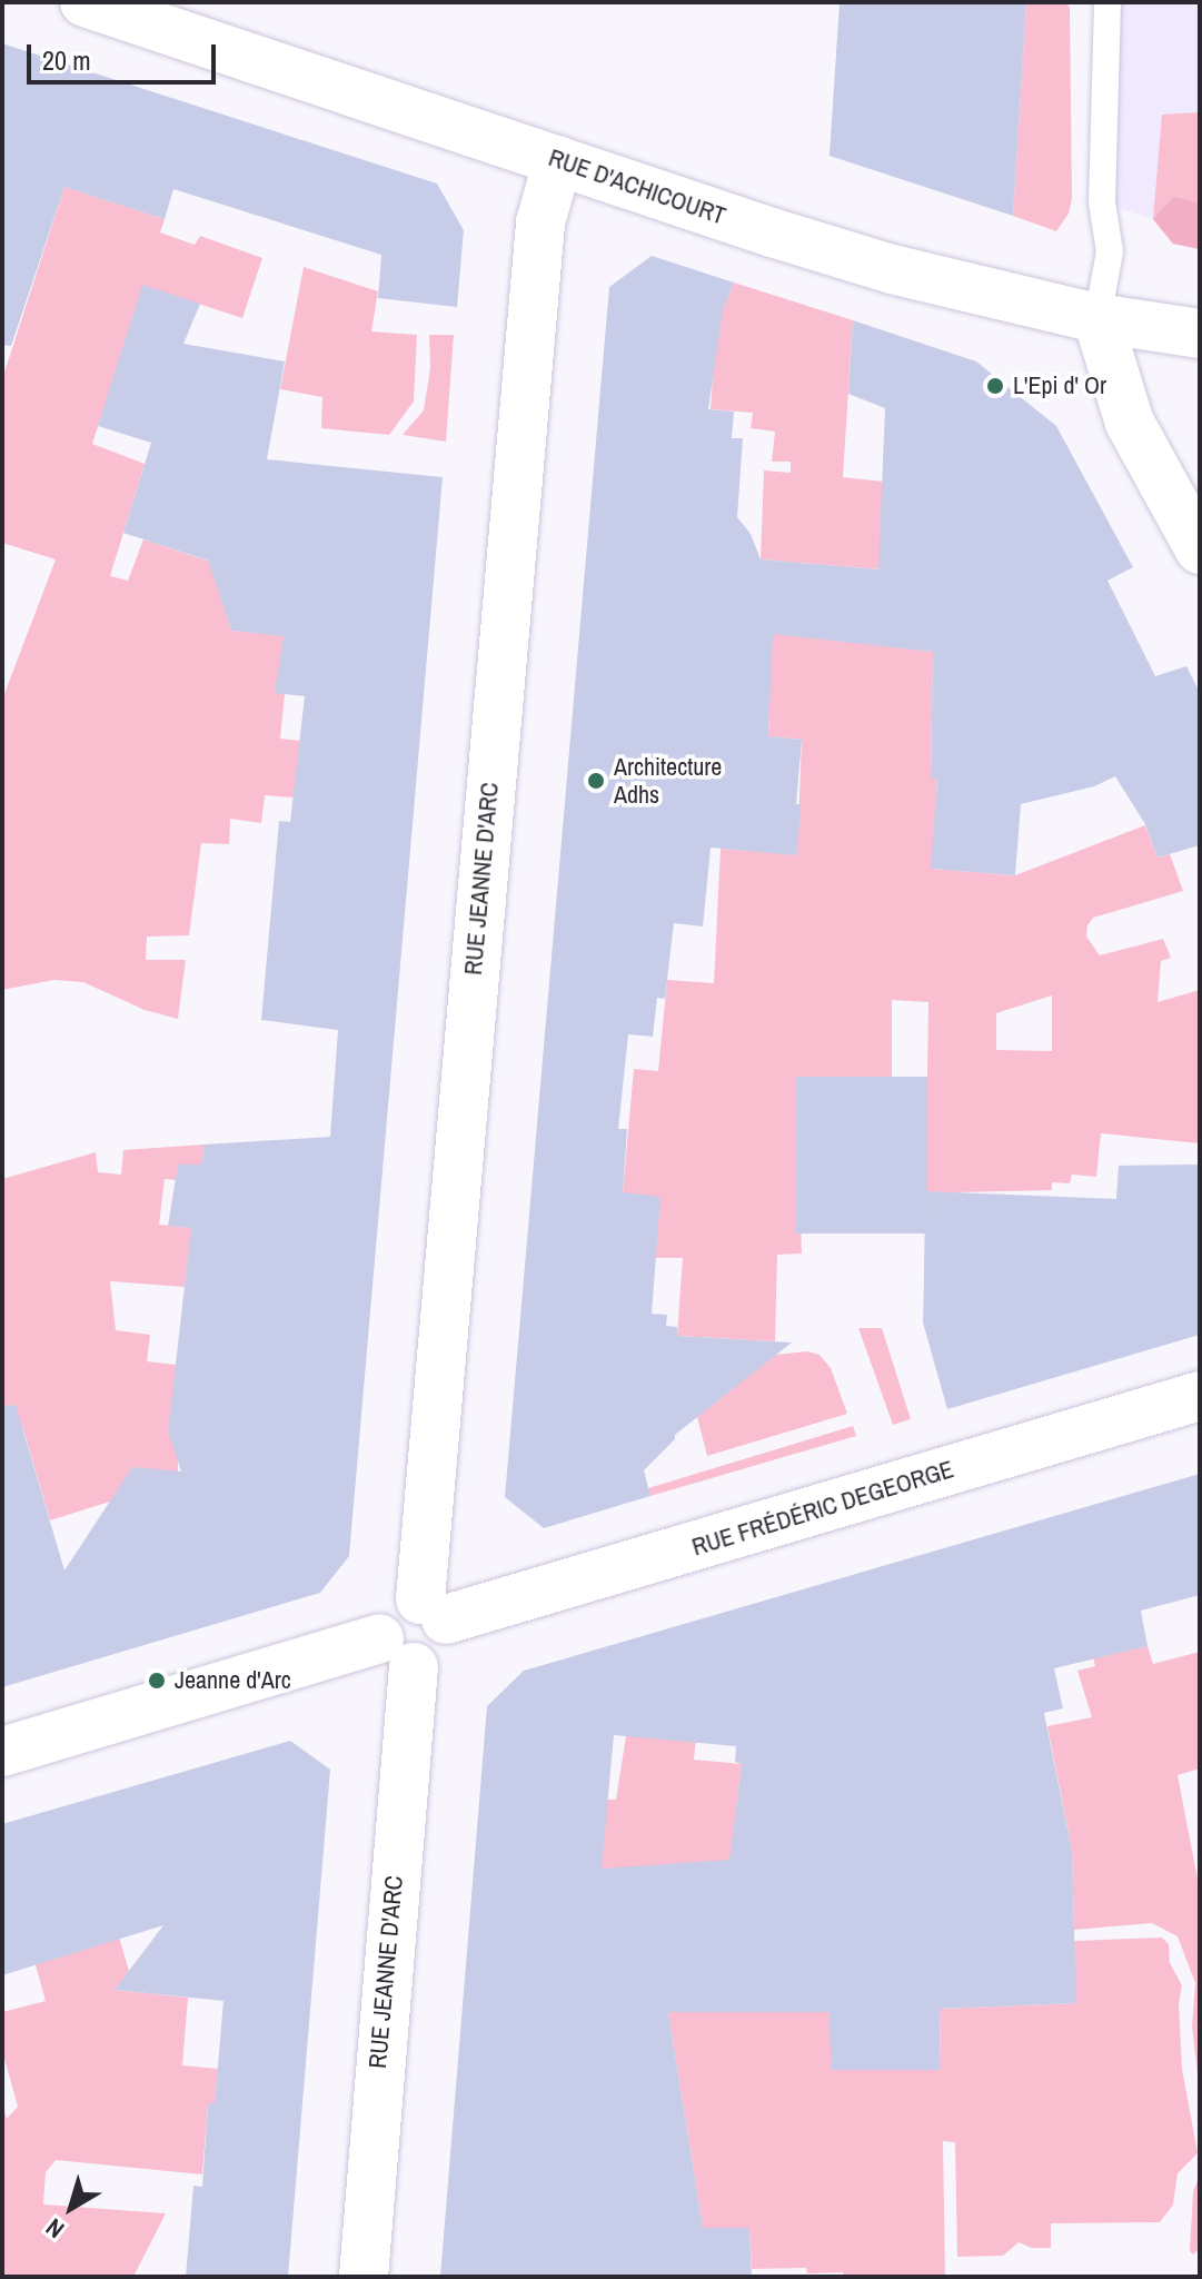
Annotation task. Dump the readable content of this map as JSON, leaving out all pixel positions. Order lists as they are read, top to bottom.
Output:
{
  "streets": {
    "street": ["RUE D'ACHICOURT", "RUE JEANNE D'ARC", "RUE FRÉDÉRIC DEGEORGE"]
  },
  "crossings": [
    ["RUE D'ACHICOURT", "RUE JEANNE D'ARC"],
    ["RUE JEANNE D'ARC", "RUE FRÉDÉRIC DEGEORGE"]
  ],
  "places": ["L'Epi d' Or", "Architecture Adhs", "Jeanne d'Arc"],
  "scale_bar": "20 m",
  "north": "bottom left"
}
